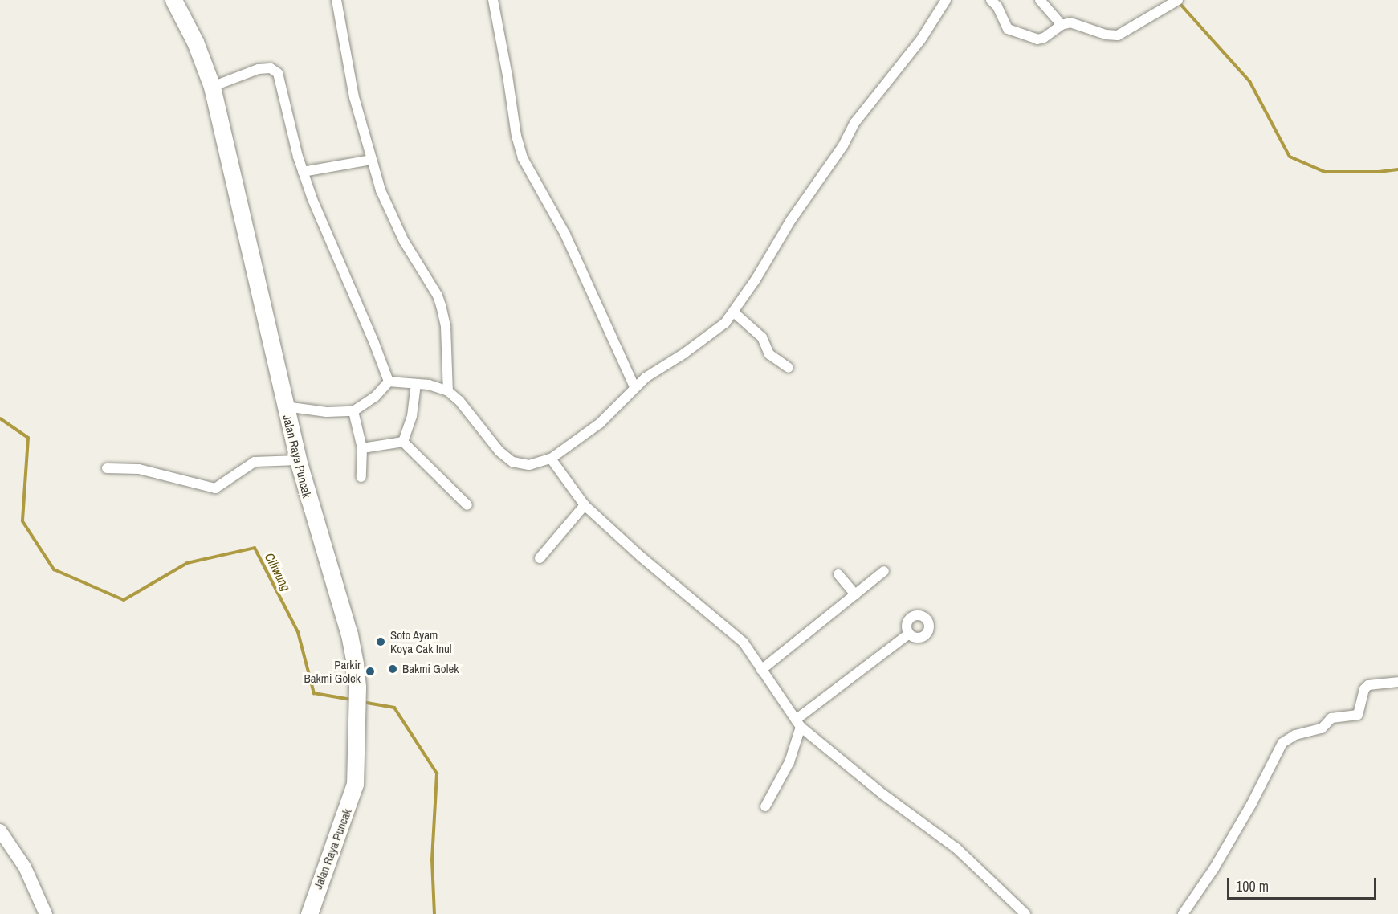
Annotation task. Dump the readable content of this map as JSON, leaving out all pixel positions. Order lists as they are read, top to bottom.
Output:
{
  "streets": {
    "highway": ["Jalan Raya Puncak"]
  },
  "water": ["Ciliwung"],
  "places": ["Soto Ayam Koya Cak Inul", "Bakmi Golek", "Parkir Bakmi Golek"],
  "scale_bar": "100 m"
}
